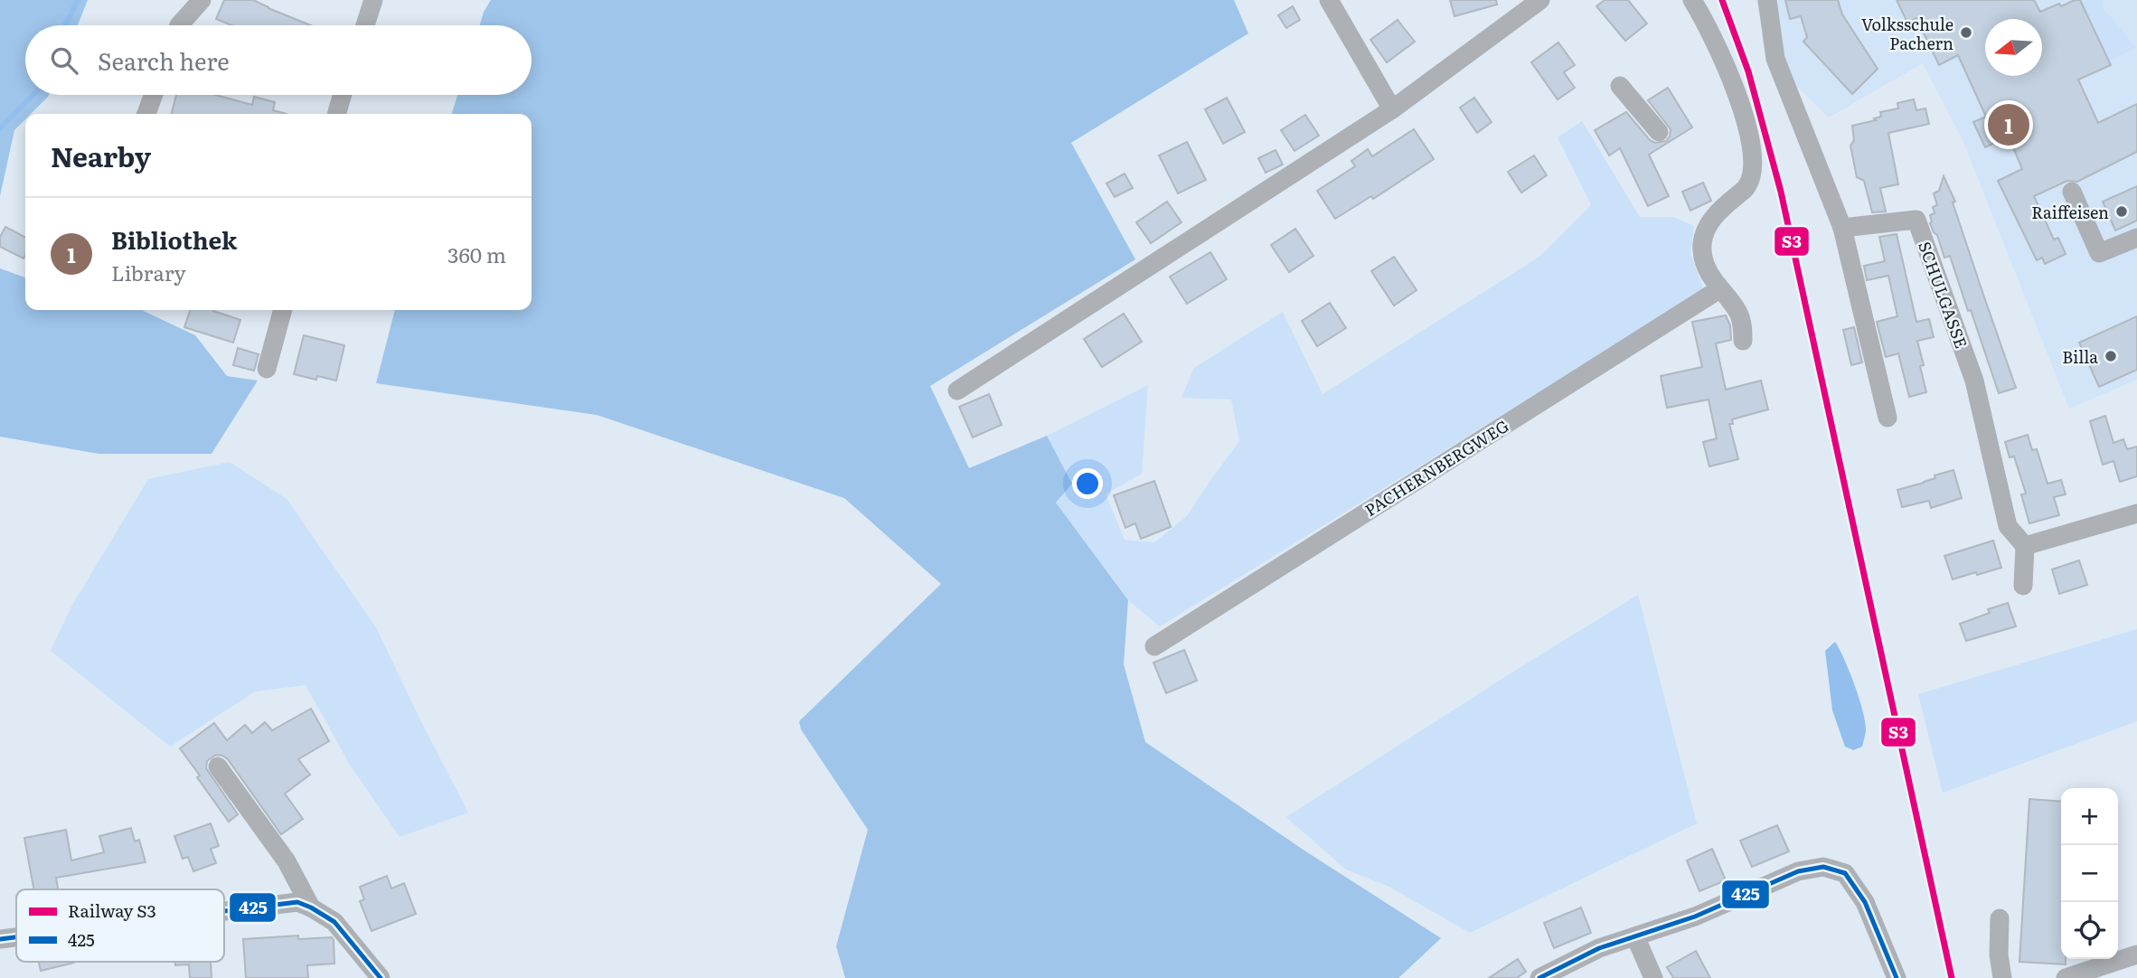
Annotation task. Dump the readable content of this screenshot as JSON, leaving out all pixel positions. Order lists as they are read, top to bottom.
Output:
{
  "streets": {
    "street": ["SCHULGASSE", "PACHERNBERGWEG"]
  },
  "places": ["Volksschule Pachern", "Raiffeisen", "Billa"],
  "lines": ["rail line S3", "transit line 425"],
  "legend": ["Railway S3", "425"],
  "north": "left",
  "page": {
    "search": "Search here",
    "pins": "1",
    "heading": "Nearby",
    "list": [
      {
        "mark": "1",
        "name": "Bibliothek",
        "note": "Library",
        "value": "360 m"
      }
    ],
    "map_buttons": ["+", "−"]
  }
}
